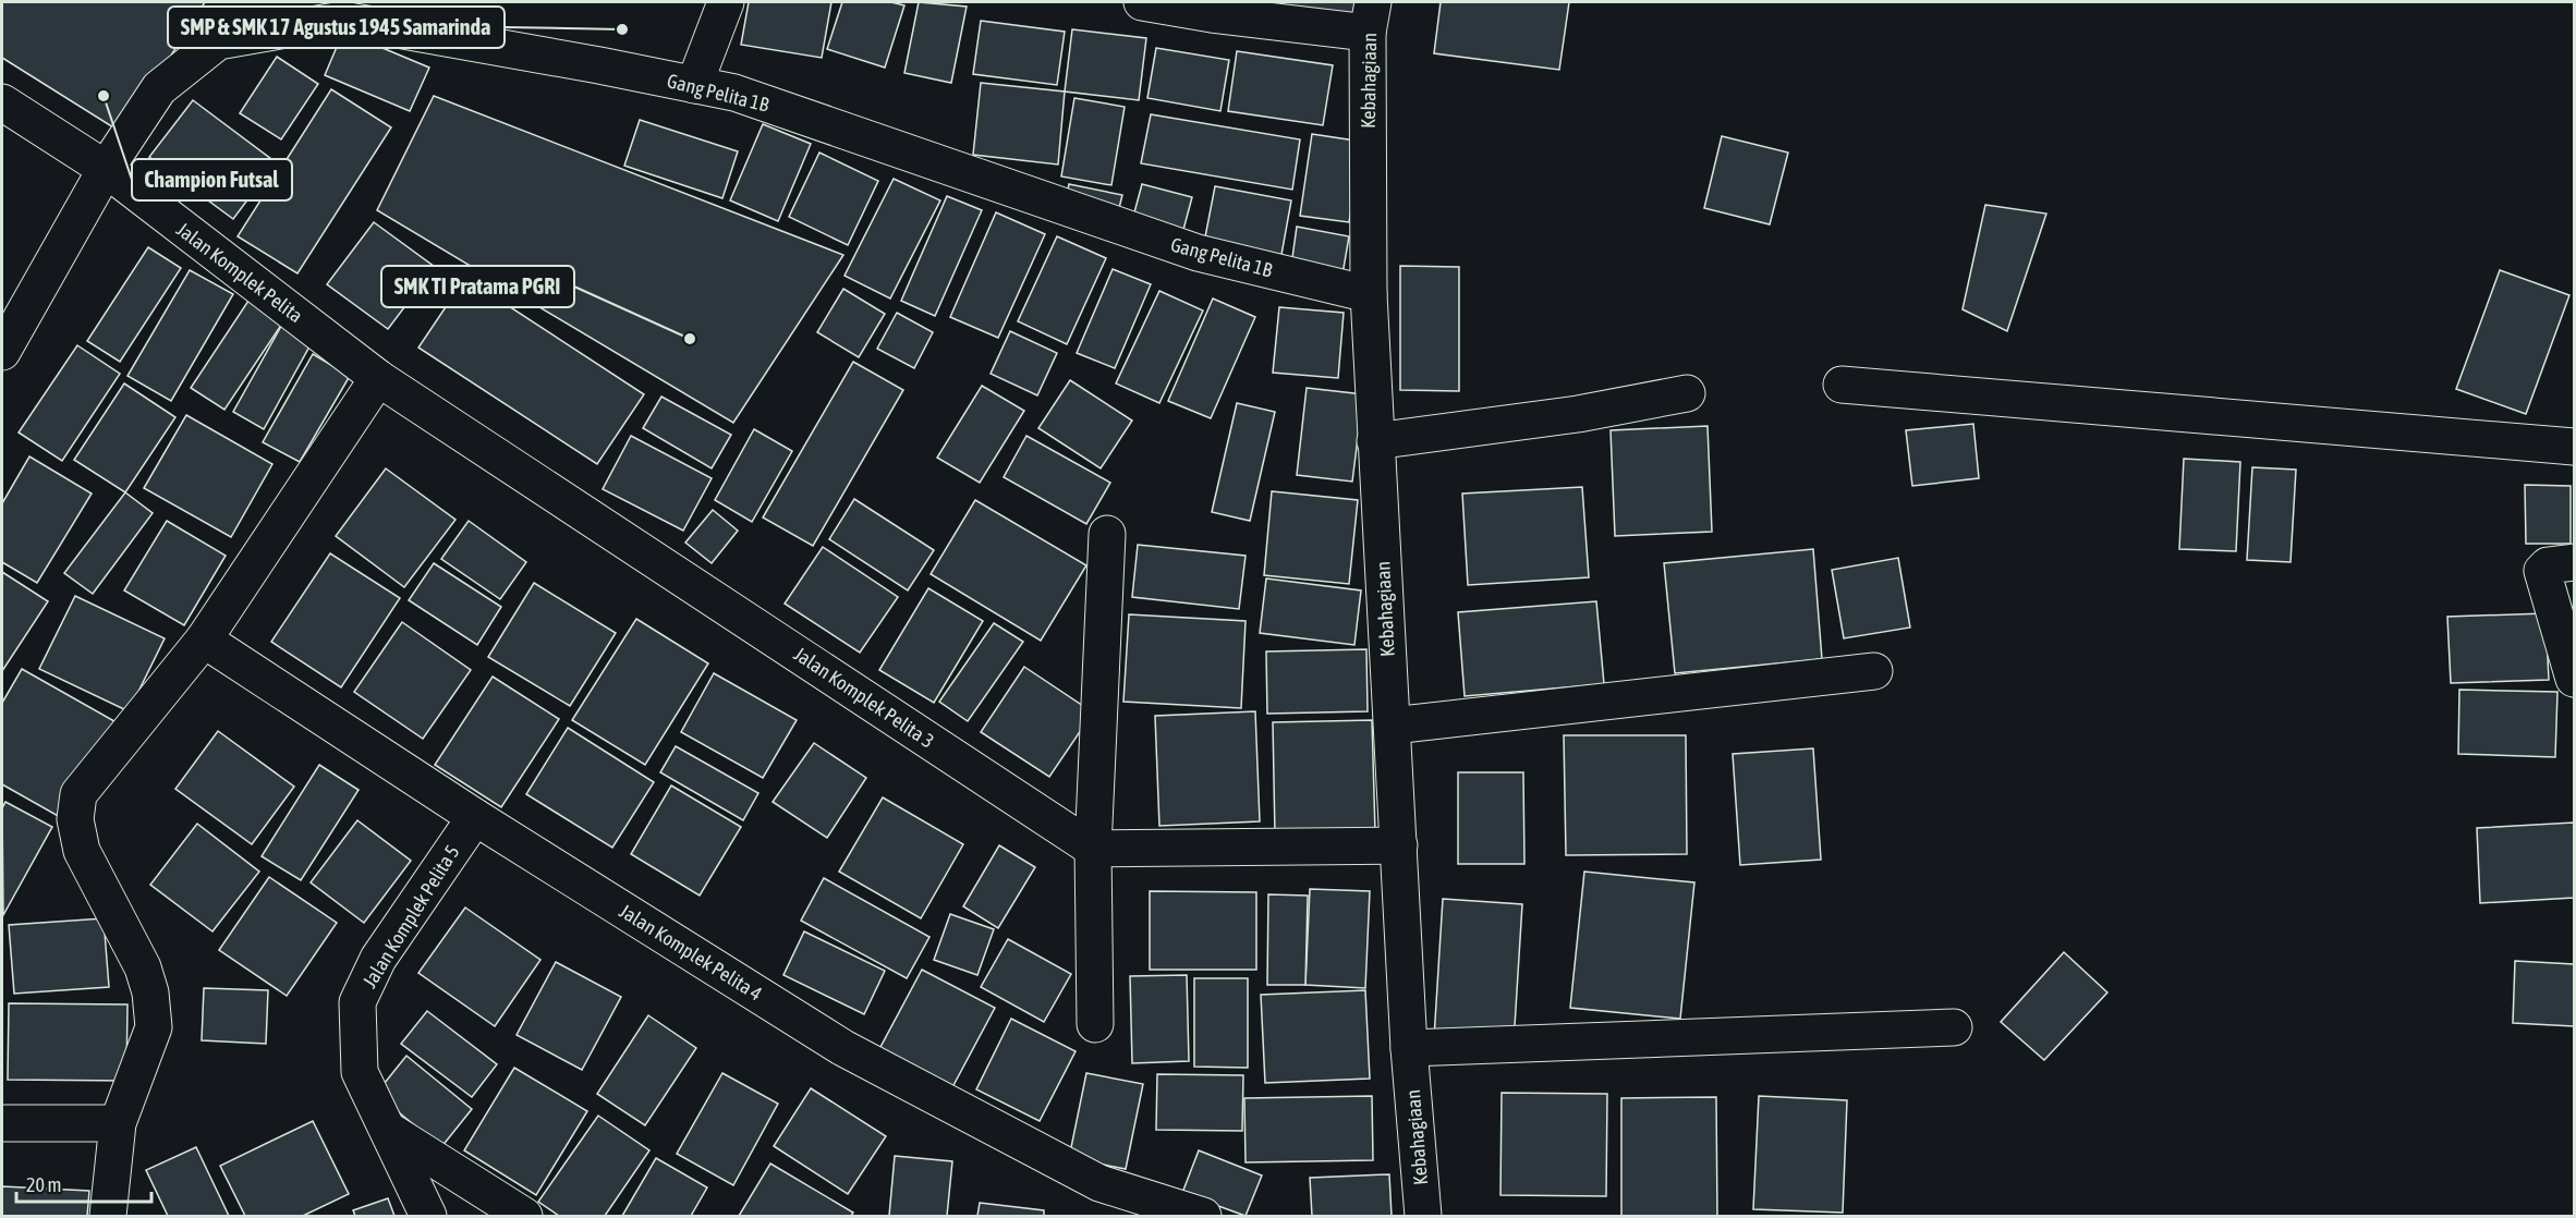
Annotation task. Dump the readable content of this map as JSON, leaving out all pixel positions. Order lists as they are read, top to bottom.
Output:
{
  "streets": {
    "street": [
      "Kebahagiaan",
      "Gang Pelita 1B",
      "Jalan Komplek Pelita",
      "Jalan Komplek Pelita 3",
      "Jalan Komplek Pelita 5",
      "Jalan Komplek Pelita 4"
    ]
  },
  "crossings": [
    ["Kebahagiaan", "Gang Pelita 1B"],
    ["Gang Pelita 1B", "Jalan Komplek Pelita"],
    ["Jalan Komplek Pelita", "Jalan Komplek Pelita 3"],
    ["Jalan Komplek Pelita 5", "Jalan Komplek Pelita 4"]
  ],
  "places": ["SMP & SMK 17 Agustus 1945 Samarinda", "Champion Futsal", "SMK TI Pratama PGRI"],
  "scale_bar": "20 m"
}
